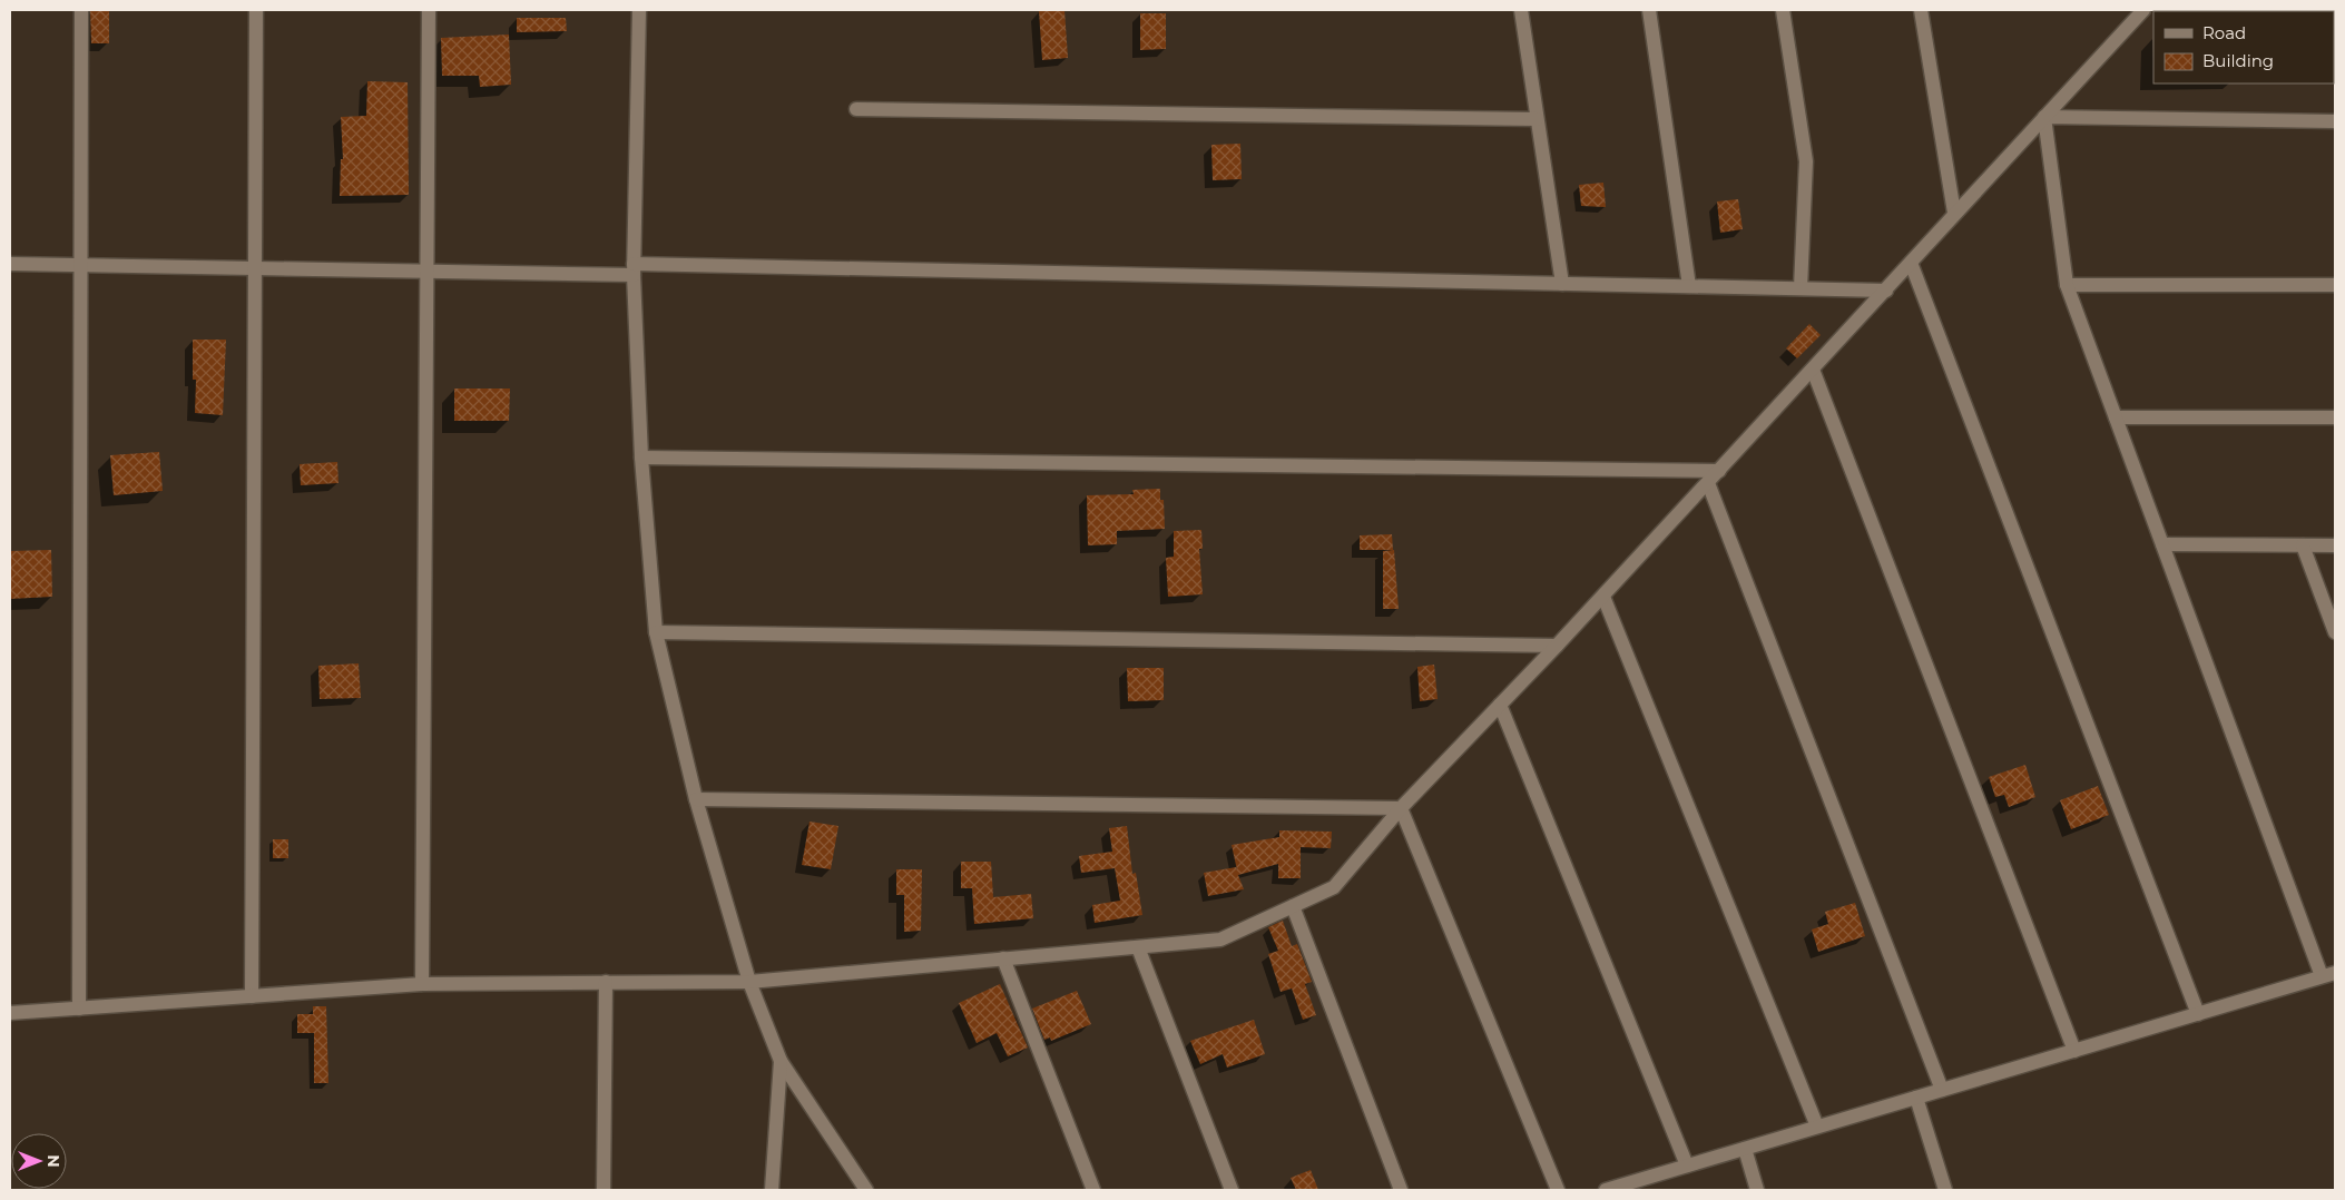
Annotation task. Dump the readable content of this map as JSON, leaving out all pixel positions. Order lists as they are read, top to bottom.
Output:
{
  "legend": ["Road", "Building"],
  "north": "right"
}
